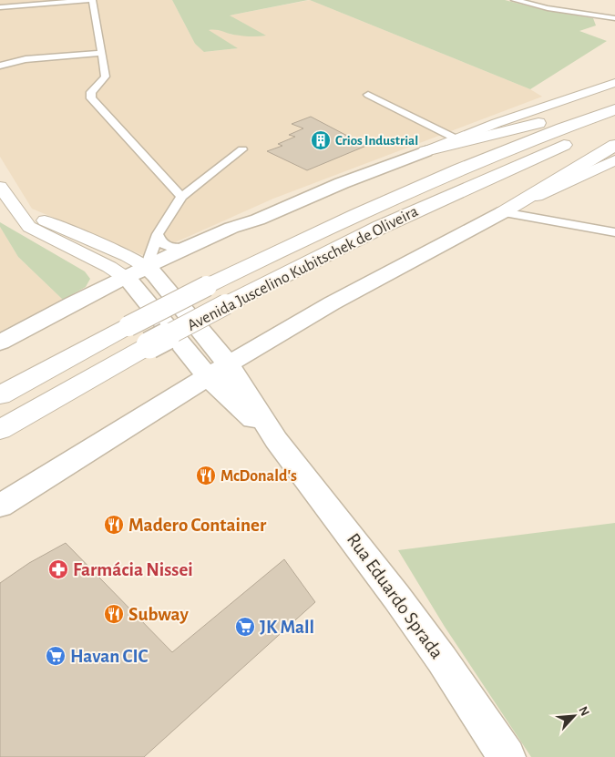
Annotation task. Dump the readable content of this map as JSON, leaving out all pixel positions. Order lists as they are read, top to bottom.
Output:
{
  "streets": {
    "highway": ["Avenida Juscelino Kubitschek de Oliveira"],
    "main road": ["Rua Eduardo Sprada"]
  },
  "places": {
    "building": ["Crios Industrial"],
    "restaurant": ["McDonald's", "Madero Container", "Subway"],
    "pharmacy": ["Farmácia Nissei"],
    "supermarket": ["JK Mall", "Havan CIC"]
  },
  "north": "top right"
}
